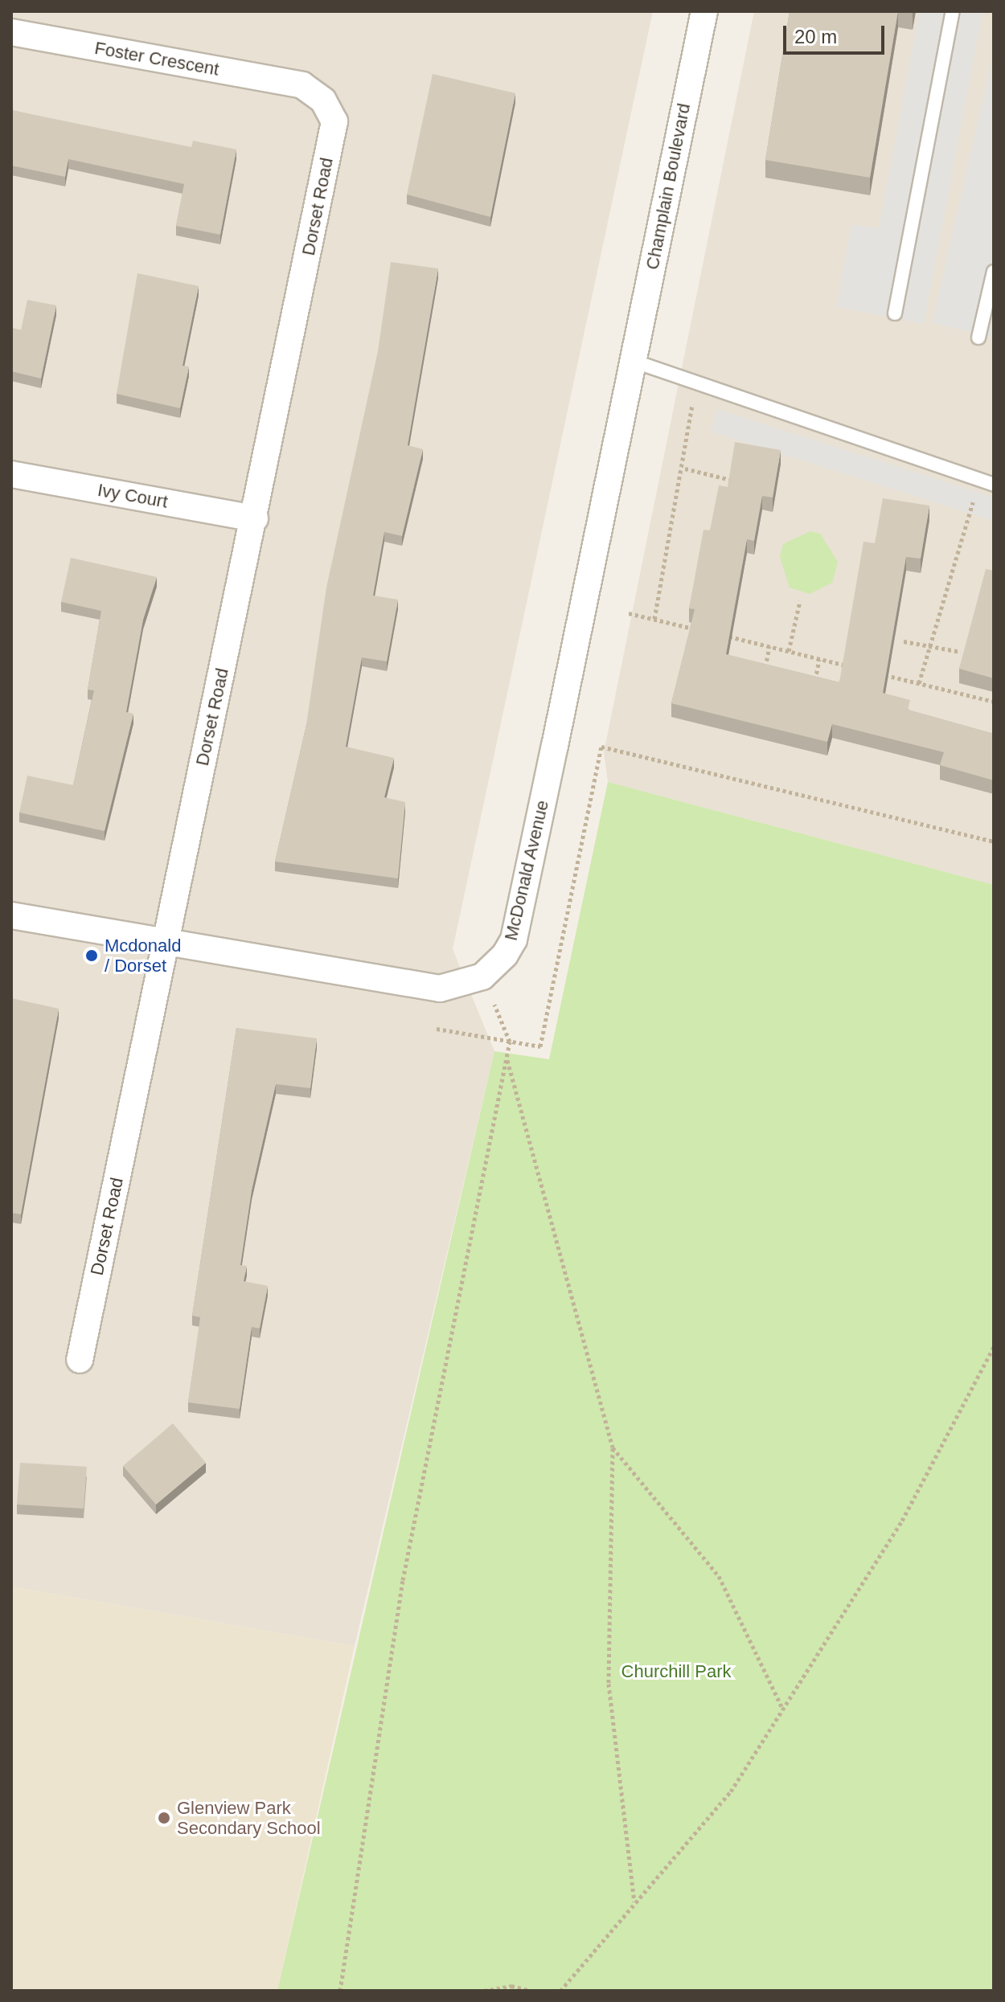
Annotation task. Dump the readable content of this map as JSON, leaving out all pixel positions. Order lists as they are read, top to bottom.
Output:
{
  "streets": {
    "street": [
      "Foster Crescent",
      "Champlain Boulevard",
      "Dorset Road",
      "Ivy Court",
      "McDonald Avenue"
    ]
  },
  "crossings": [
    ["Foster Crescent", "Dorset Road"],
    ["Champlain Boulevard", "McDonald Avenue"],
    ["Dorset Road", "Ivy Court"],
    ["Dorset Road", "McDonald Avenue"]
  ],
  "parks": ["Churchill Park"],
  "places": ["Mcdonald / Dorset", "Glenview Park Secondary School"],
  "scale_bar": "20 m"
}
